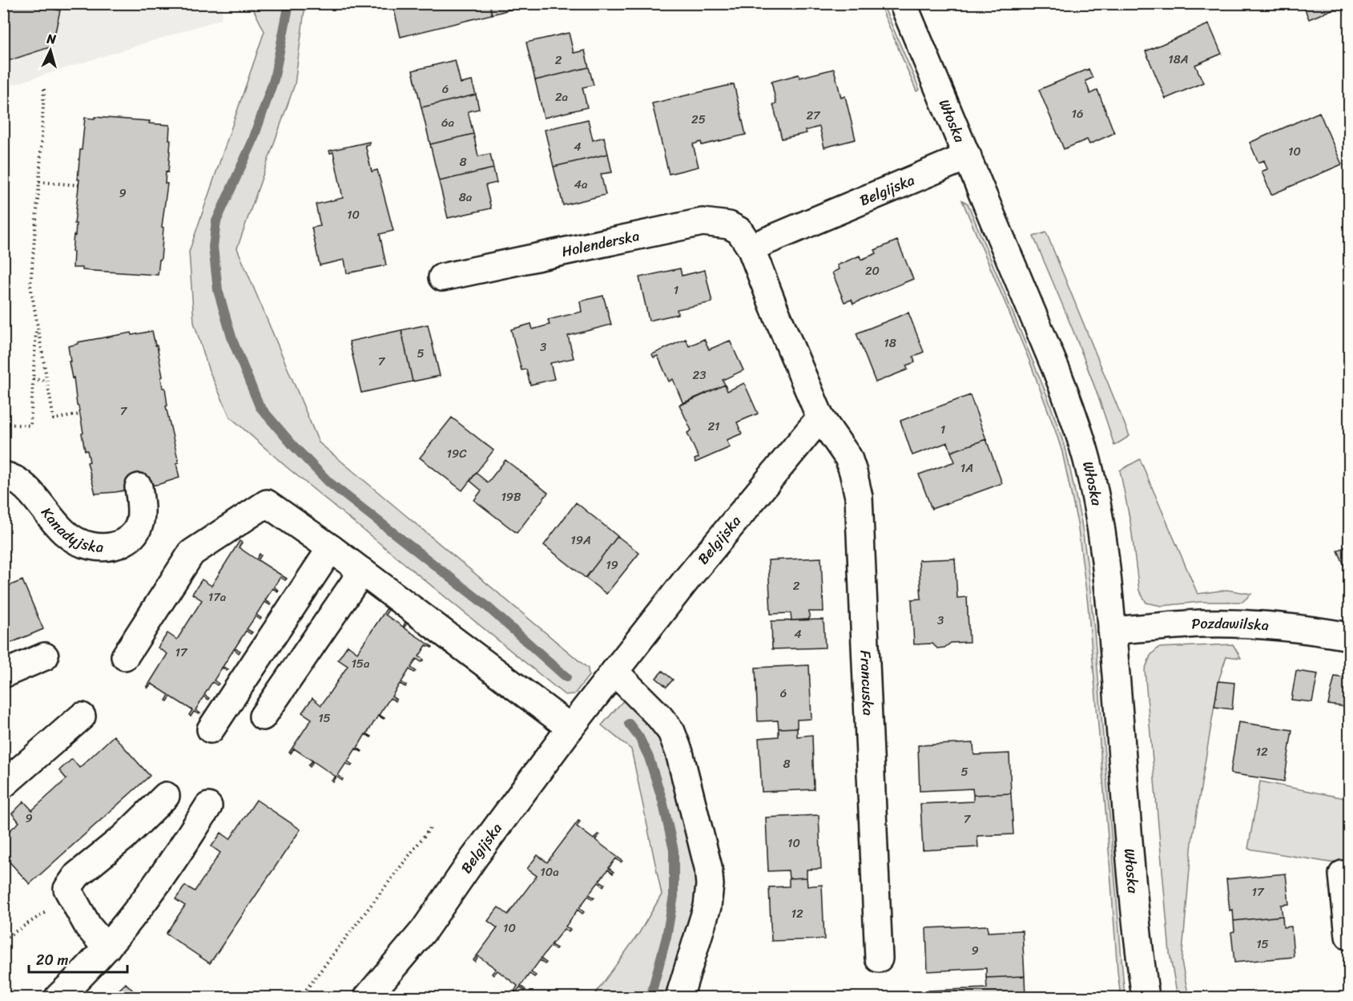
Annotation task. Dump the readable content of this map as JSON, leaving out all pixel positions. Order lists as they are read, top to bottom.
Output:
{
  "streets": {
    "street": [
      "Włoska",
      "Belgijska",
      "Holenderska",
      "Kanadyjska",
      "Pozdawilska",
      "Francuska"
    ]
  },
  "crossings": [
    ["Włoska", "Belgijska"],
    ["Włoska", "Pozdawilska"],
    ["Belgijska", "Holenderska"],
    ["Belgijska", "Francuska"]
  ],
  "house_numbers": [
    "18A",
    "2",
    "6",
    "2a",
    "16",
    "27",
    "25",
    "6a",
    "4",
    "10",
    "8",
    "4a",
    "9",
    "8a",
    "10",
    "20",
    "1",
    "18",
    "3",
    "5",
    "7",
    "23",
    "7",
    "21",
    "1",
    "19C",
    "1A",
    "19B",
    "19A",
    "19",
    "2",
    "17a",
    "3",
    "4",
    "17",
    "15a",
    "6",
    "15",
    "12",
    "8",
    "5",
    "9",
    "7",
    "10",
    "10a",
    "17",
    "12",
    "10",
    "15",
    "9"
  ],
  "scale_bar": "20 m",
  "north": "top"
}
